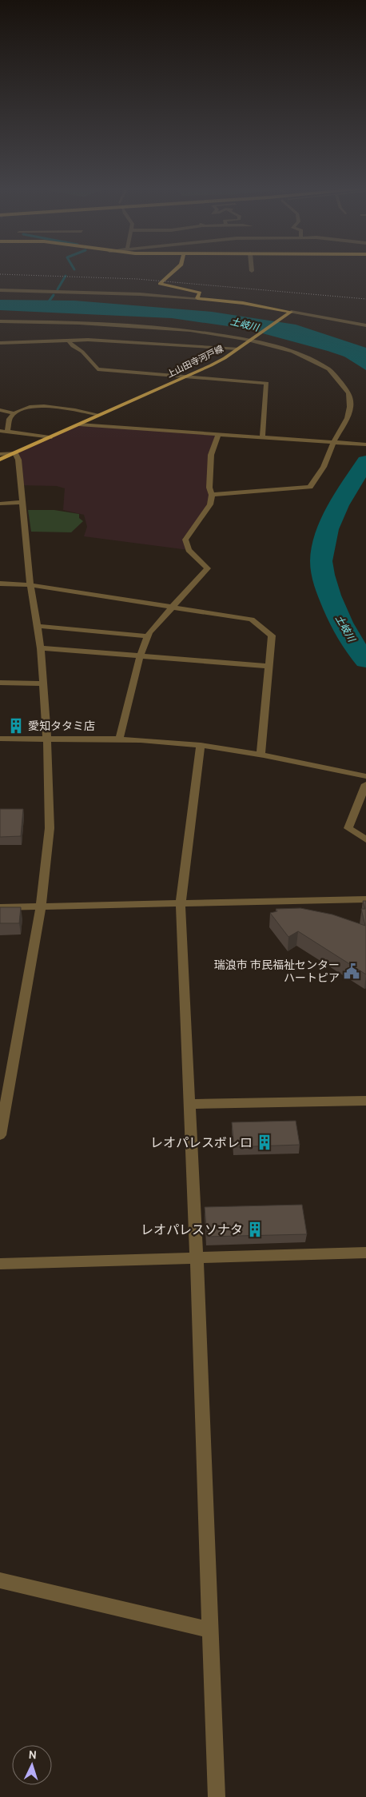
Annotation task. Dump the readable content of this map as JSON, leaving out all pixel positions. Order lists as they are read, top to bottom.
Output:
{
  "streets": {
    "main road": ["上山田寺河戸線"]
  },
  "water": ["土岐川"],
  "places": {
    "building": ["愛知タタミ店", "レオパレスボレロ", "レオパレスソナタ"],
    "public building": ["瑞浪市 市民福祉センター ハートピア"]
  },
  "north": "top"
}
